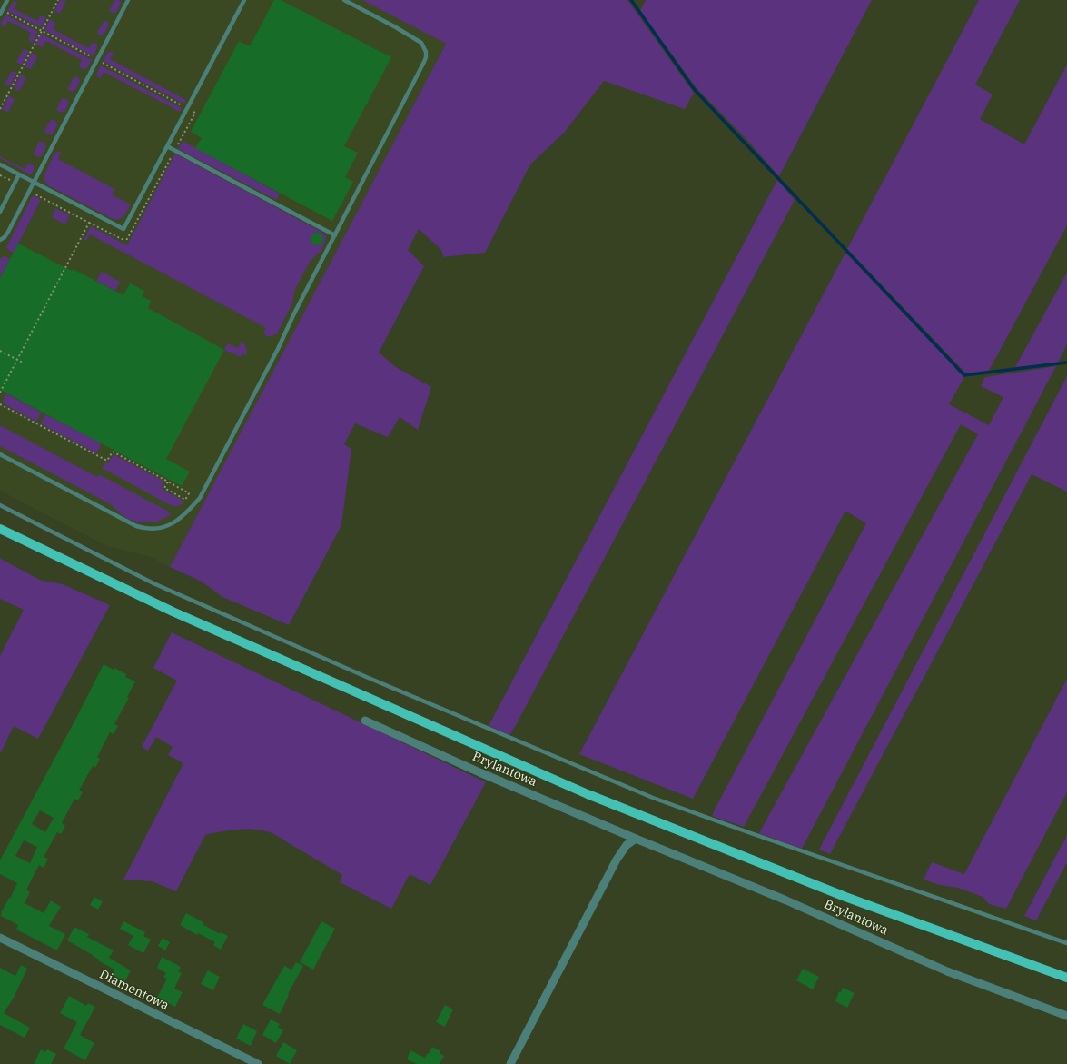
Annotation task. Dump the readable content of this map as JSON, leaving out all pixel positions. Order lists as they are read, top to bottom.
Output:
{
  "streets": {
    "street": ["Brylantowa", "Diamentowa"]
  }
}
